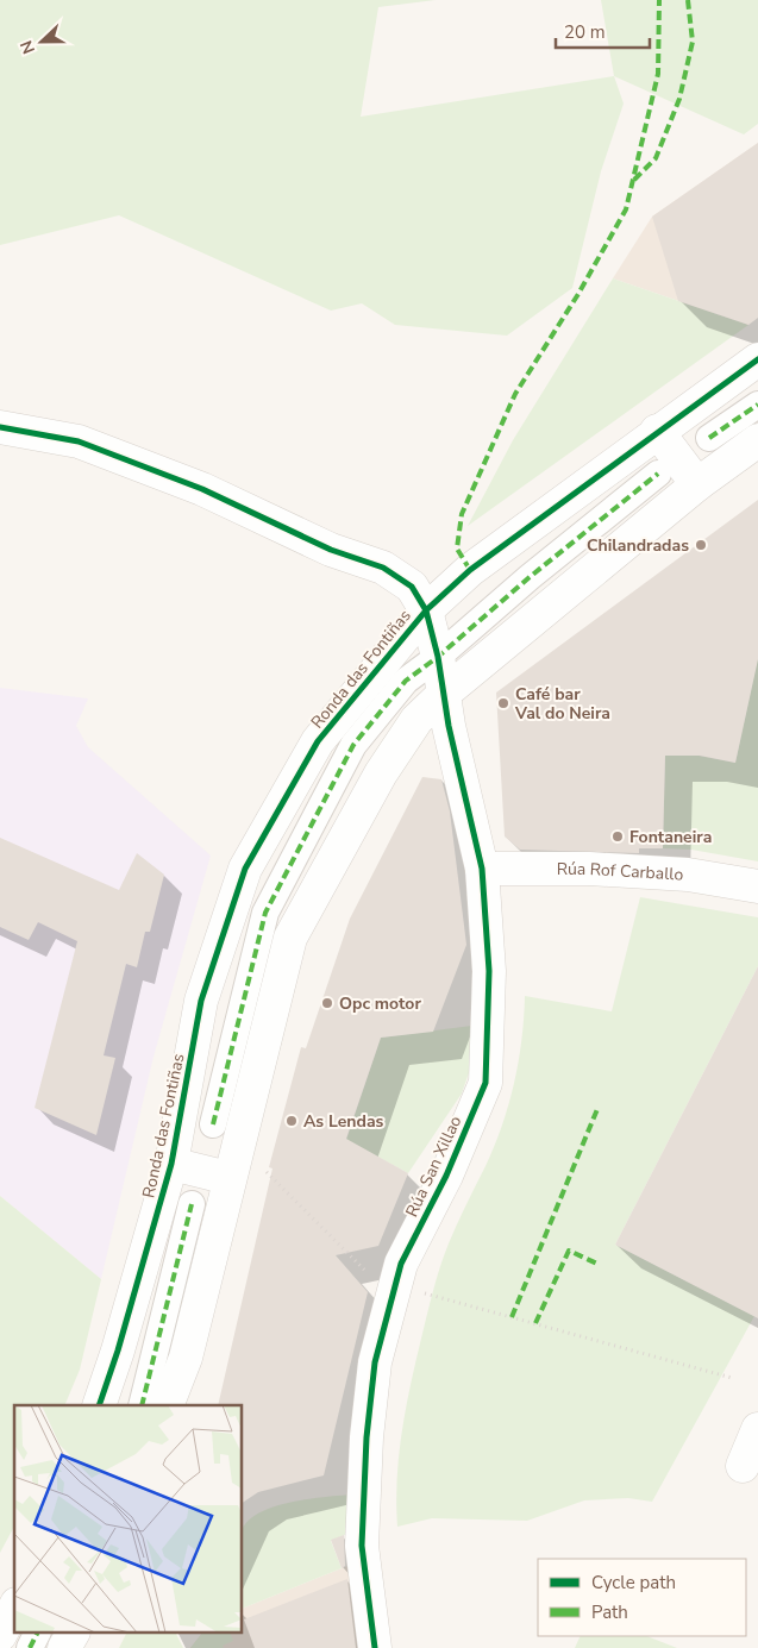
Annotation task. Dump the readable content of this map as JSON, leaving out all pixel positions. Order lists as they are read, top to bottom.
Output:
{
  "streets": {
    "street": ["Ronda das Fontiñas", "Rúa Rof Carballo", "Rúa San Xillao"]
  },
  "crossings": [
    ["Ronda das Fontiñas", "Rúa San Xillao"],
    ["Rúa Rof Carballo", "Rúa San Xillao"]
  ],
  "places": [
    "Chilandradas",
    "Café bar Val do Neira",
    "Fontaneira",
    "Opc motor",
    "As Lendas"
  ],
  "legend": ["Cycle path", "Path"],
  "scale_bar": "20 m",
  "north": "left"
}
